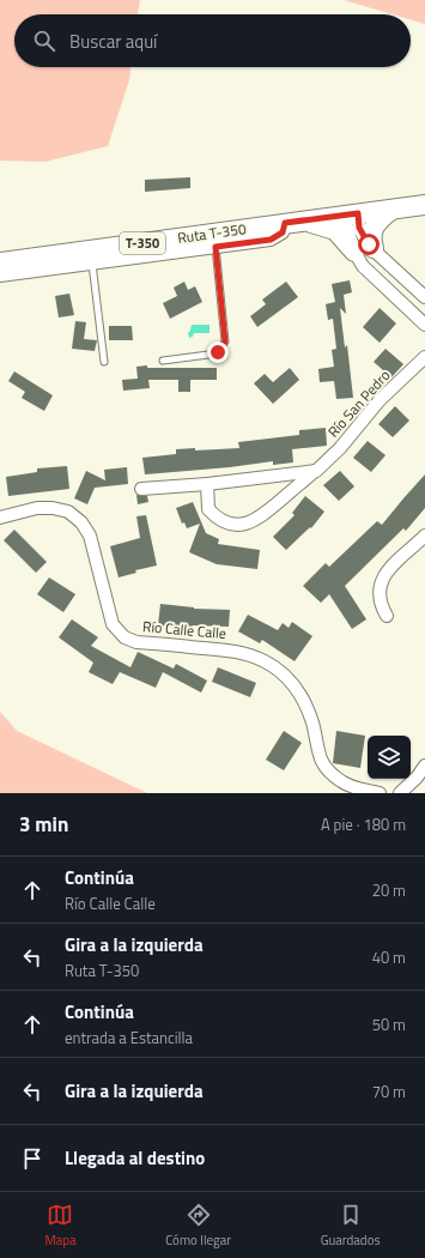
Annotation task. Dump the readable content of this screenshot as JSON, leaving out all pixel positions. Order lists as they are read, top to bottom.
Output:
{
  "streets": {
    "main road": ["Ruta T-350", "T-350"],
    "street": ["Río San Pedro", "Río Calle Calle"]
  },
  "page": {
    "search": "Buscar aquí",
    "heading": ["3 min", "A pie · 180 m"],
    "list": [
      ["Continúa", "Río Calle Calle", "20 m"],
      ["Gira a la izquierda", "Ruta T-350", "40 m"],
      ["Continúa", "entrada a Estancilla", "50 m"],
      ["Gira a la izquierda", "70 m"],
      "Llegada al destino"
    ],
    "nav": ["Mapa", "Cómo llegar", "Guardados"]
  }
}
